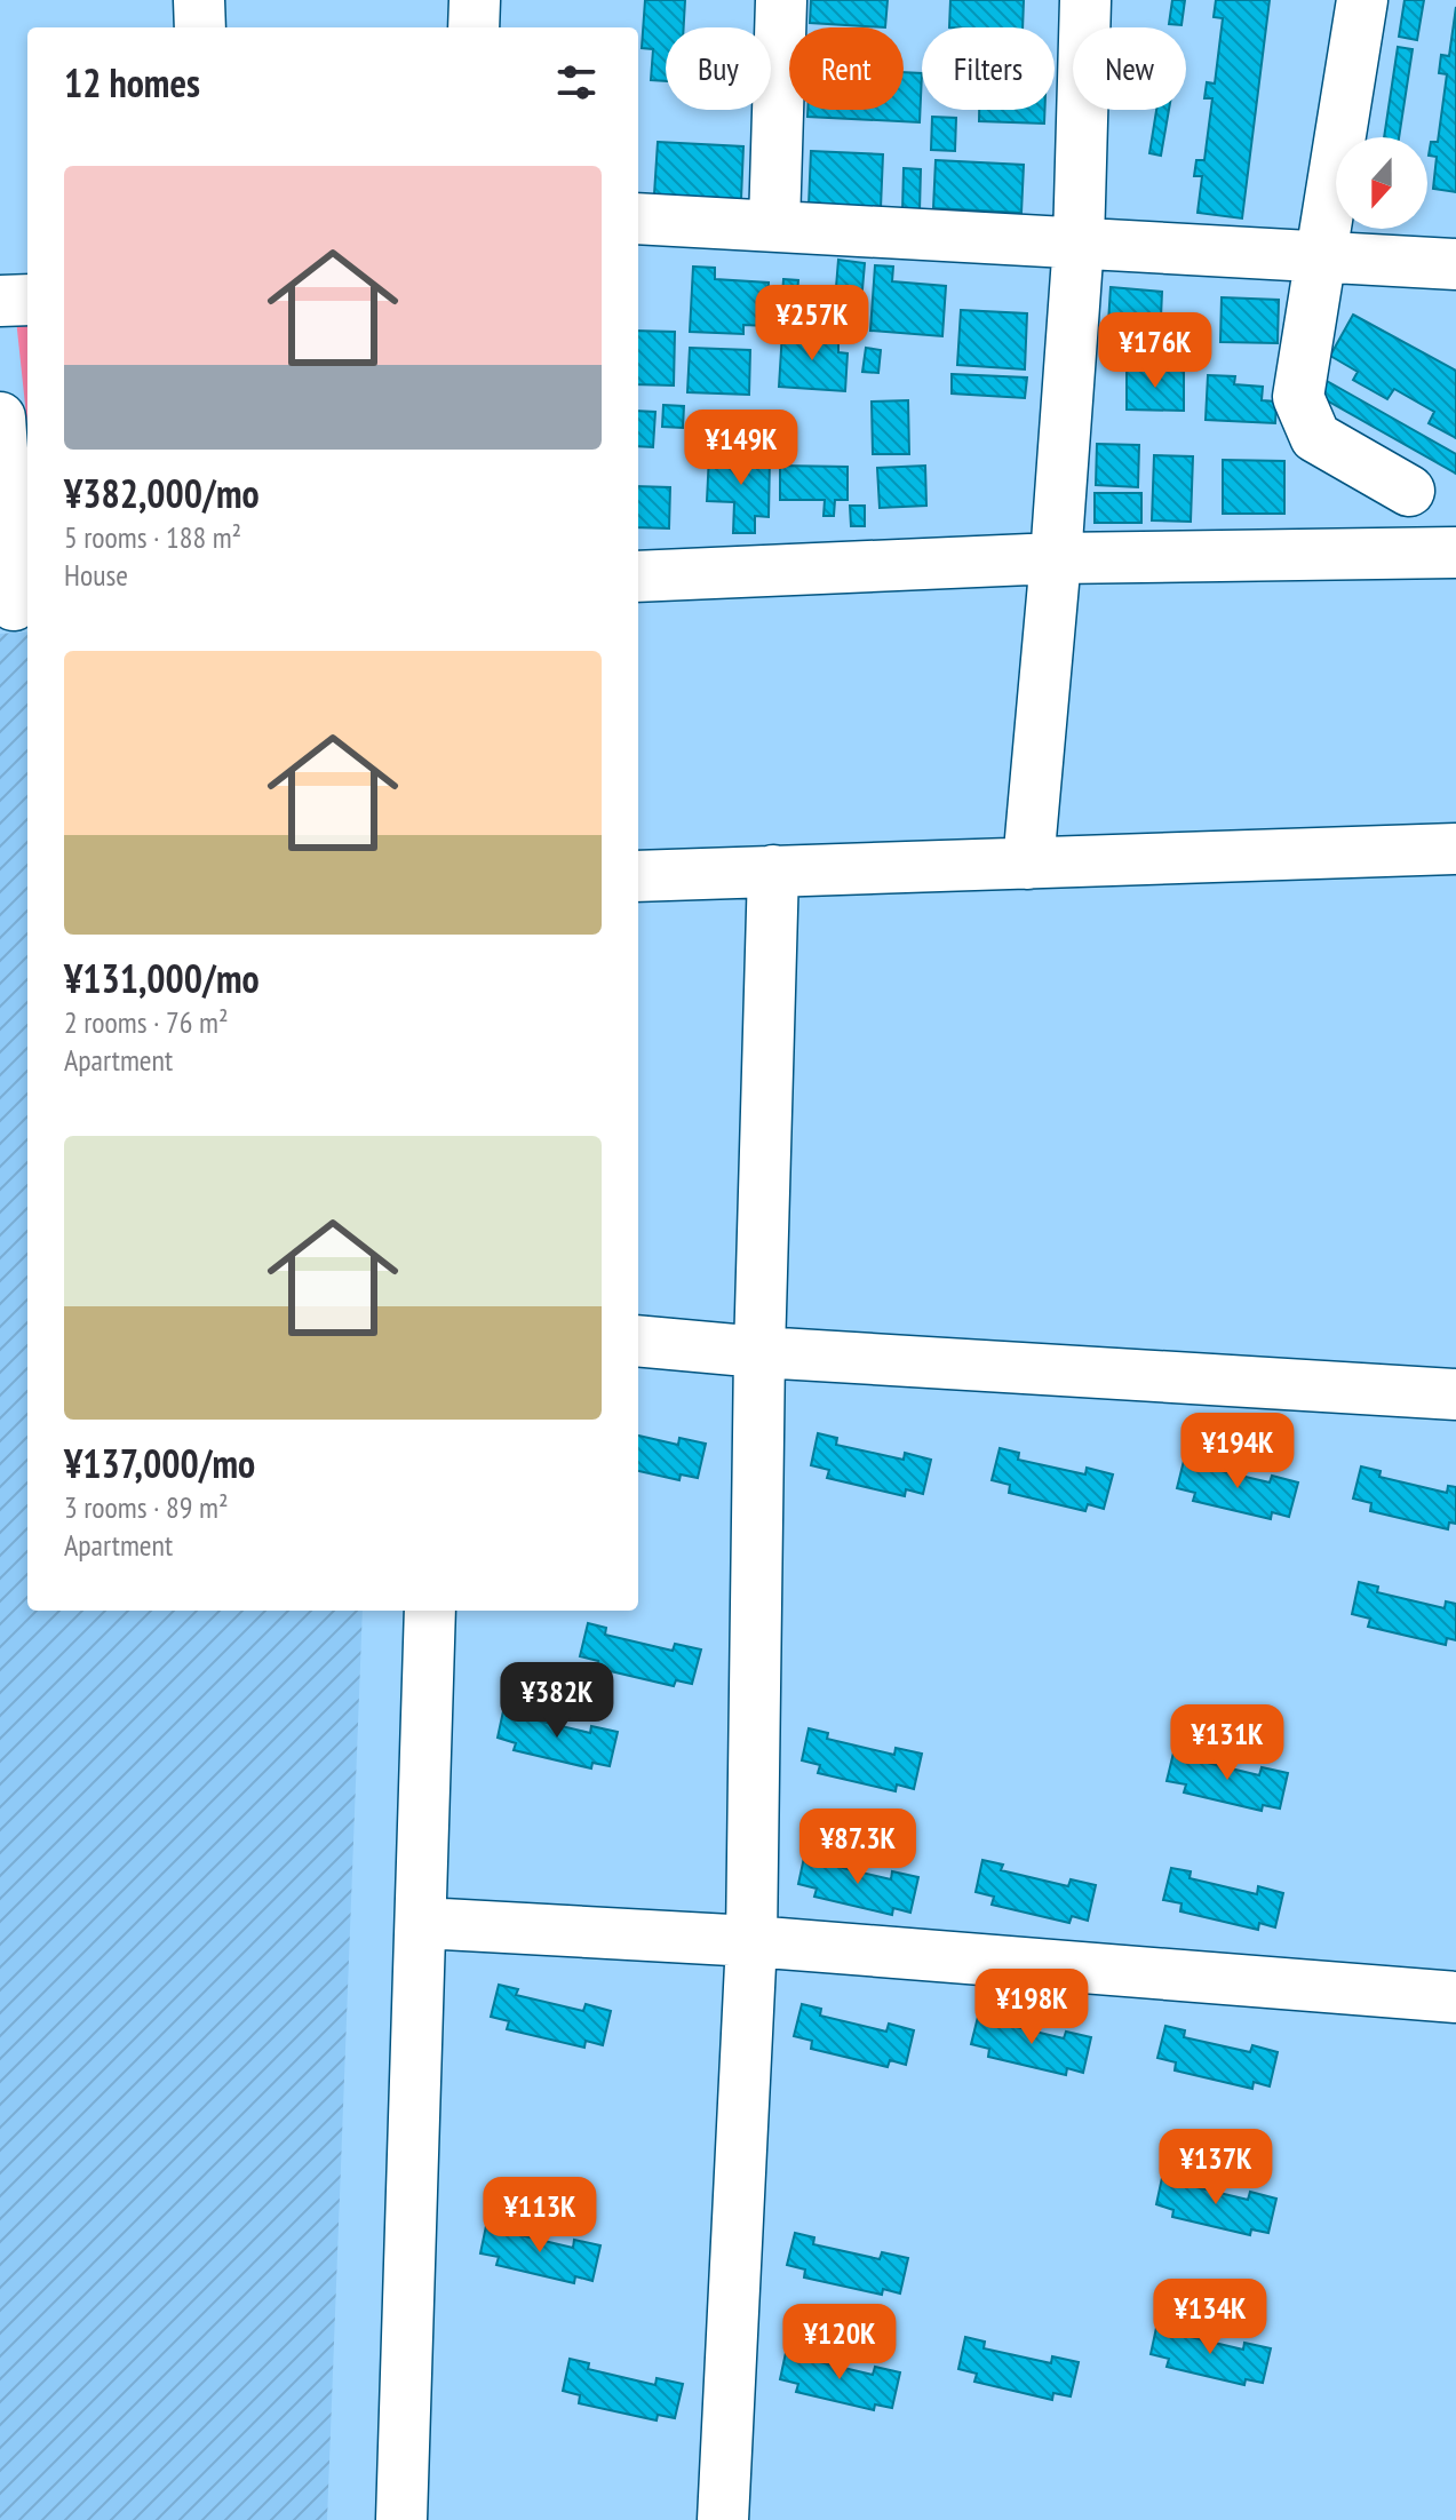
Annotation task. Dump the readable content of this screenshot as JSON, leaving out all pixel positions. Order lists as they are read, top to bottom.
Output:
{
  "north": "bottom",
  "page": {
    "chip": [
      "Buy",
      "Rent",
      "Filters",
      "New"
    ],
    "heading": "12 homes",
    "list": [
      {
        "name": "¥382,000/mo",
        "note": "5 rooms · 188 m² · House"
      },
      {
        "name": "¥131,000/mo",
        "note": "2 rooms · 76 m² · Apartment"
      },
      {
        "name": "¥137,000/mo",
        "note": "3 rooms · 89 m² · Apartment"
      }
    ],
    "price": [
      "¥257K",
      "¥176K",
      "¥149K",
      "¥194K",
      "¥382K",
      "¥131K",
      "¥87.3K",
      "¥198K",
      "¥137K",
      "¥113K",
      "¥134K",
      "¥120K"
    ]
  }
}
